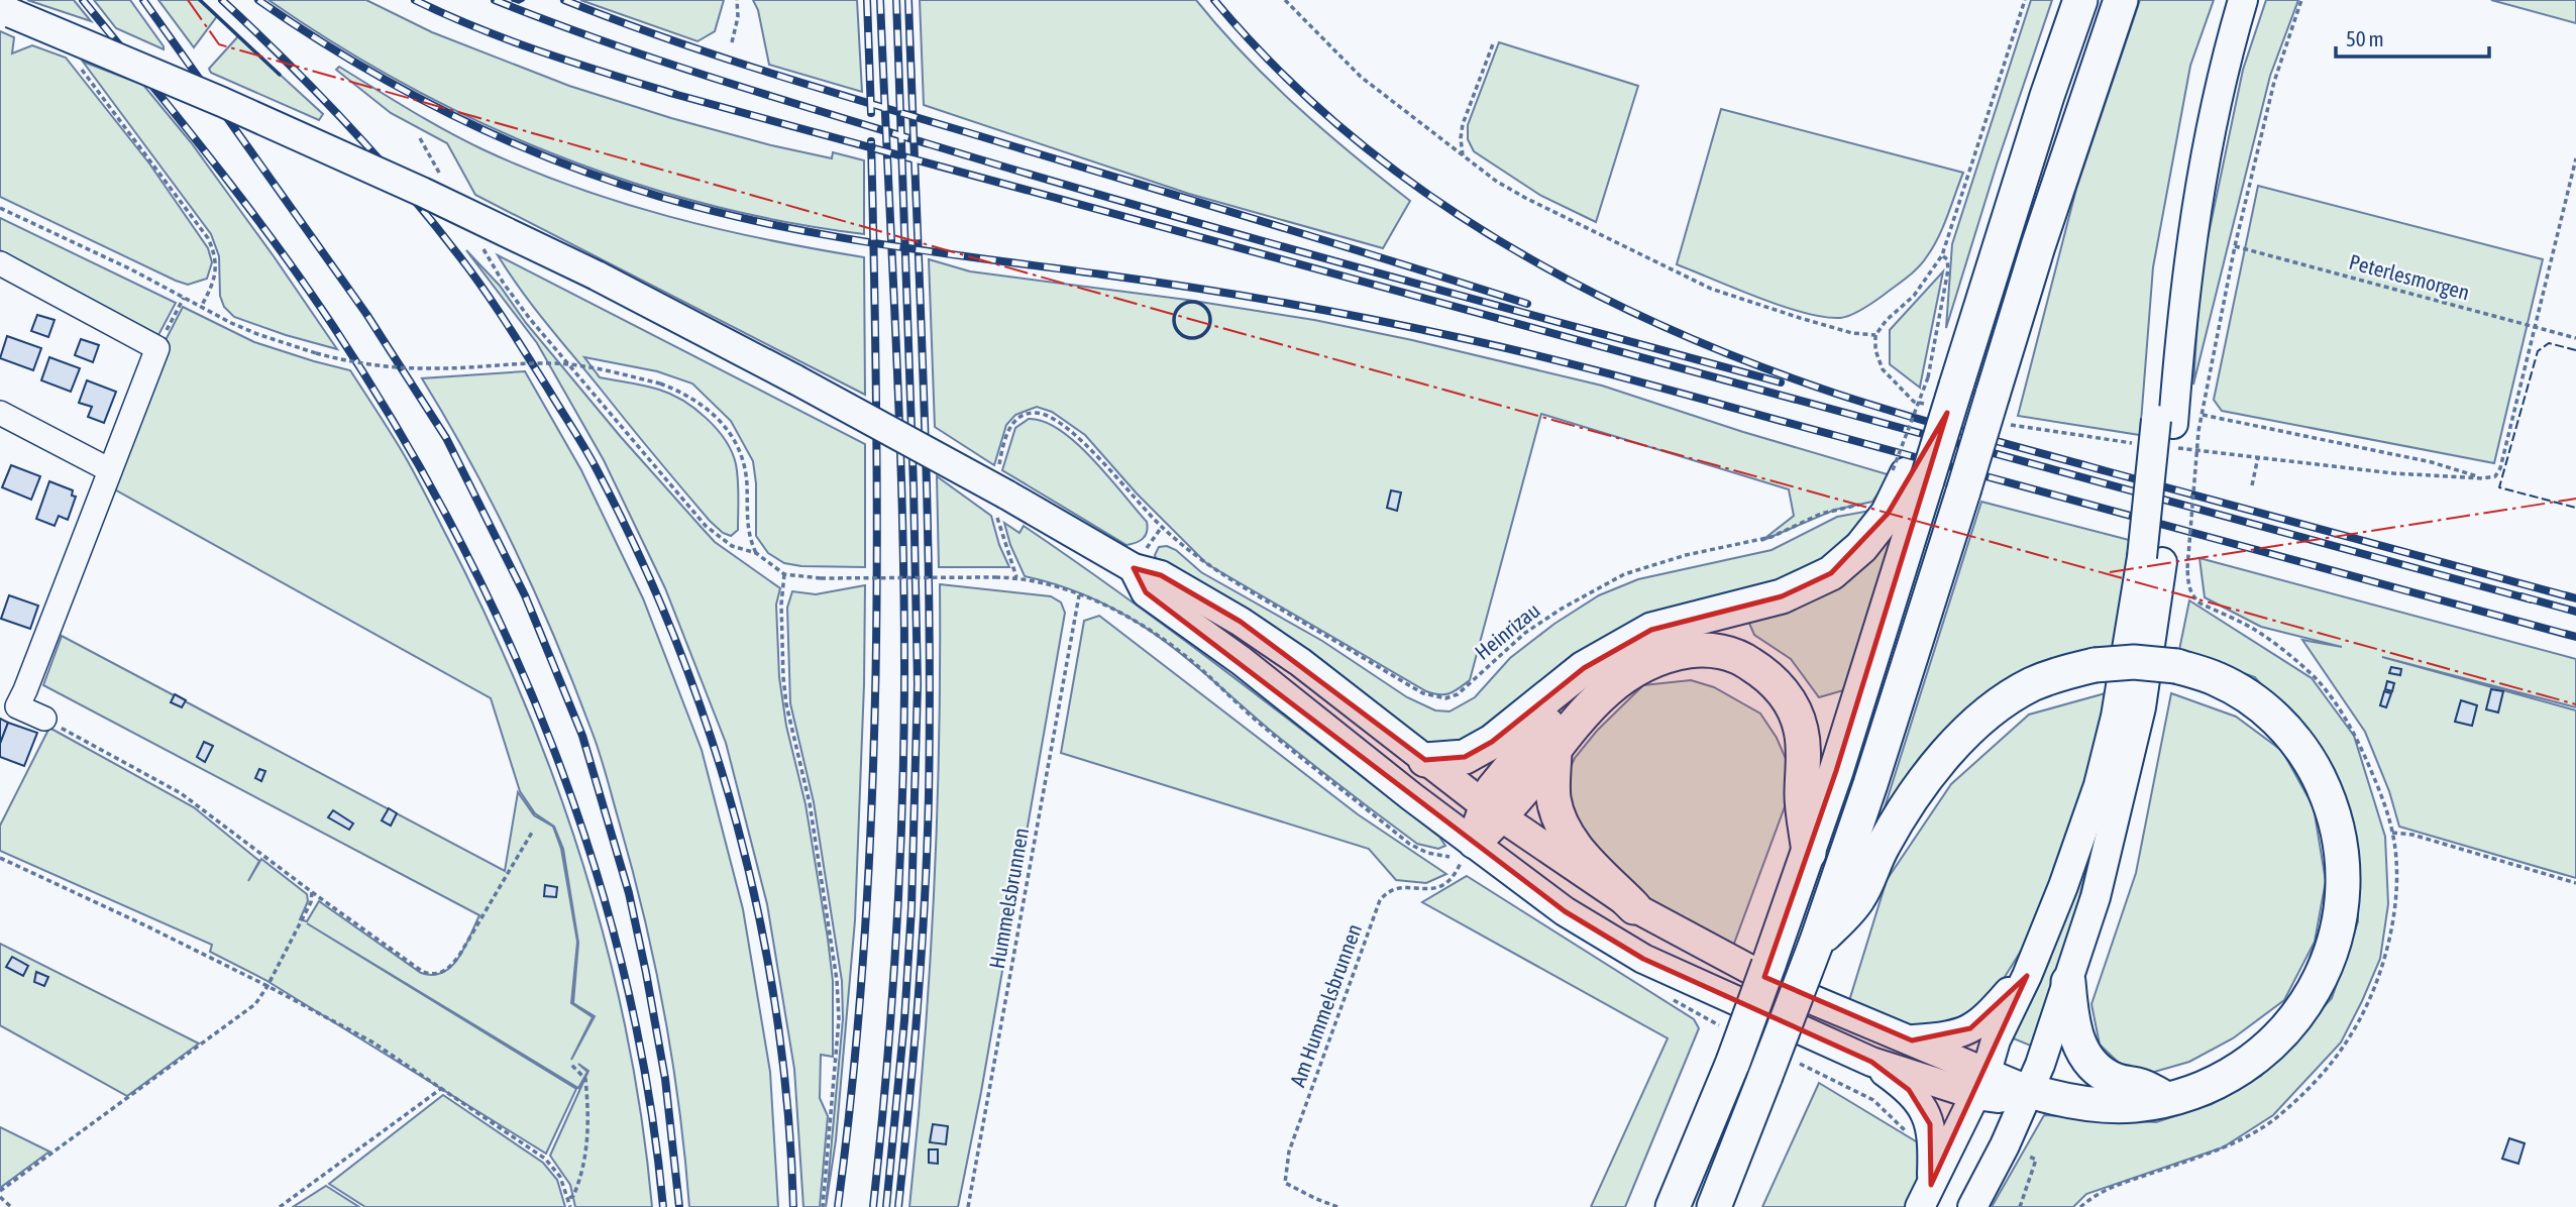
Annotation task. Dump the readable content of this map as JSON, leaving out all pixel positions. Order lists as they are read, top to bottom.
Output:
{
  "streets": {
    "path": [
      "Peterlesmorgen",
      "Heinrizau",
      "Hummelsbrunnen",
      "Am Hummelsbrunnen"
    ]
  },
  "scale_bar": "50 m"
}
